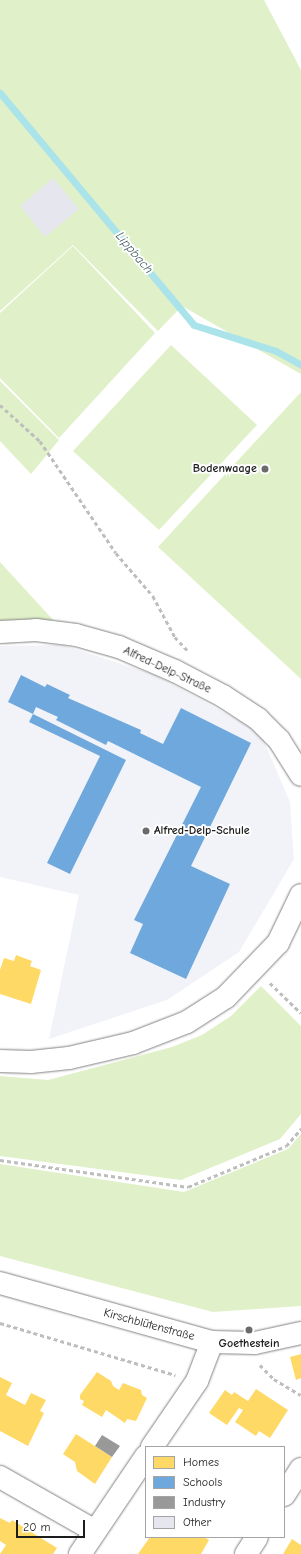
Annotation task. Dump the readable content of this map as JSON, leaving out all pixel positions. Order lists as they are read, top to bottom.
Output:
{
  "streets": {
    "street": ["Alfred-Delp-Straße", "Kirschblütenstraße"]
  },
  "water": ["Lippbach"],
  "places": ["Bodenwaage", "Alfred-Delp-Schule", "Goethestein"],
  "legend": [
    "Homes",
    "Schools",
    "Industry",
    "Other"
  ],
  "scale_bar": "20 m"
}
